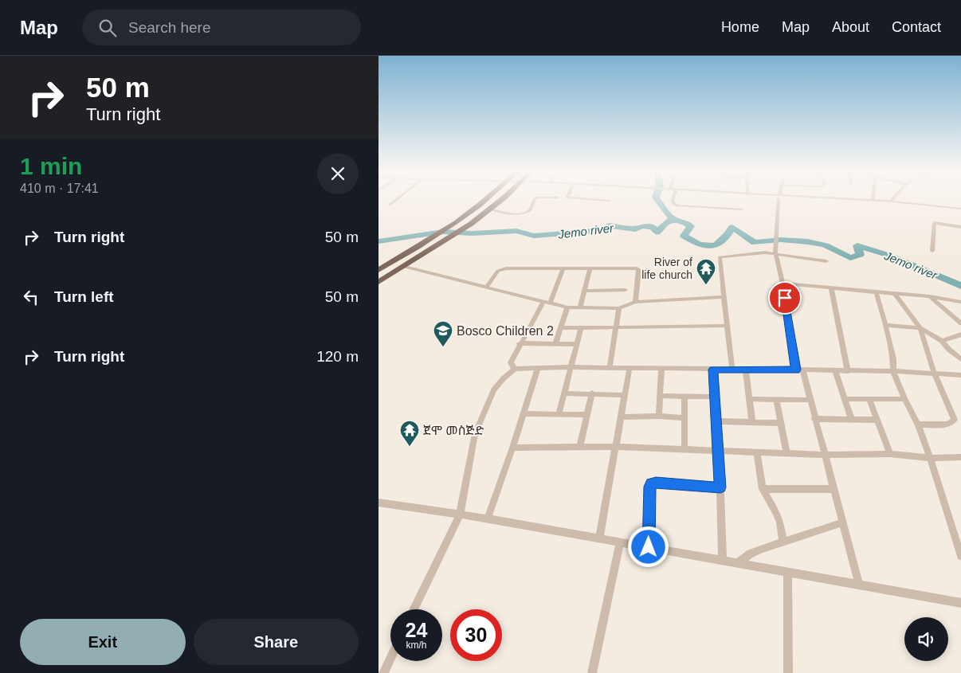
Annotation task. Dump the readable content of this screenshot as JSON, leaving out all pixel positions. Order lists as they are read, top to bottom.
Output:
{
  "water": ["Jemo river"],
  "places": {
    "temple": ["River of life church", "ጀሞ መስጅድ"],
    "school or university": ["Bosco Children 2"]
  },
  "page": {
    "header": "Map",
    "search": "Search here",
    "nav": [
      "Home",
      "Map",
      "About",
      "Contact"
    ],
    "turn": ["50 m", "Turn right"],
    "heading": ["1 min", "410 m · 17:41"],
    "list": [
      {
        "name": "Turn right",
        "value": "50 m"
      },
      {
        "name": "Turn left",
        "value": "50 m"
      },
      {
        "name": "Turn right",
        "value": "120 m"
      }
    ],
    "speed": "24 km/h",
    "limit": "30",
    "buttons": ["Exit", "Share"]
  }
}
